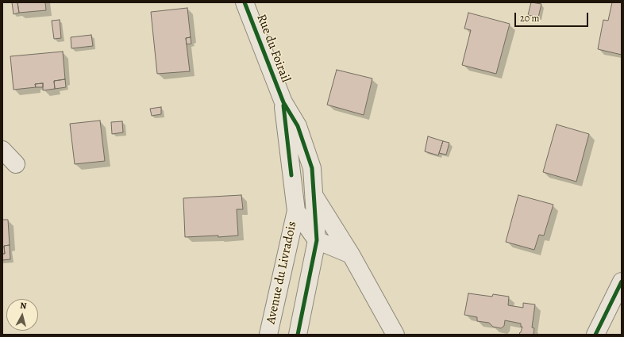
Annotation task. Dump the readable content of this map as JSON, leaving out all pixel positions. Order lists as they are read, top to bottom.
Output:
{
  "streets": {
    "street": ["Rue du Foirail", "Avenue du Livradois"]
  },
  "crossings": [
    ["Rue du Foirail", "Avenue du Livradois"]
  ],
  "scale_bar": "20 m",
  "north": "top"
}
